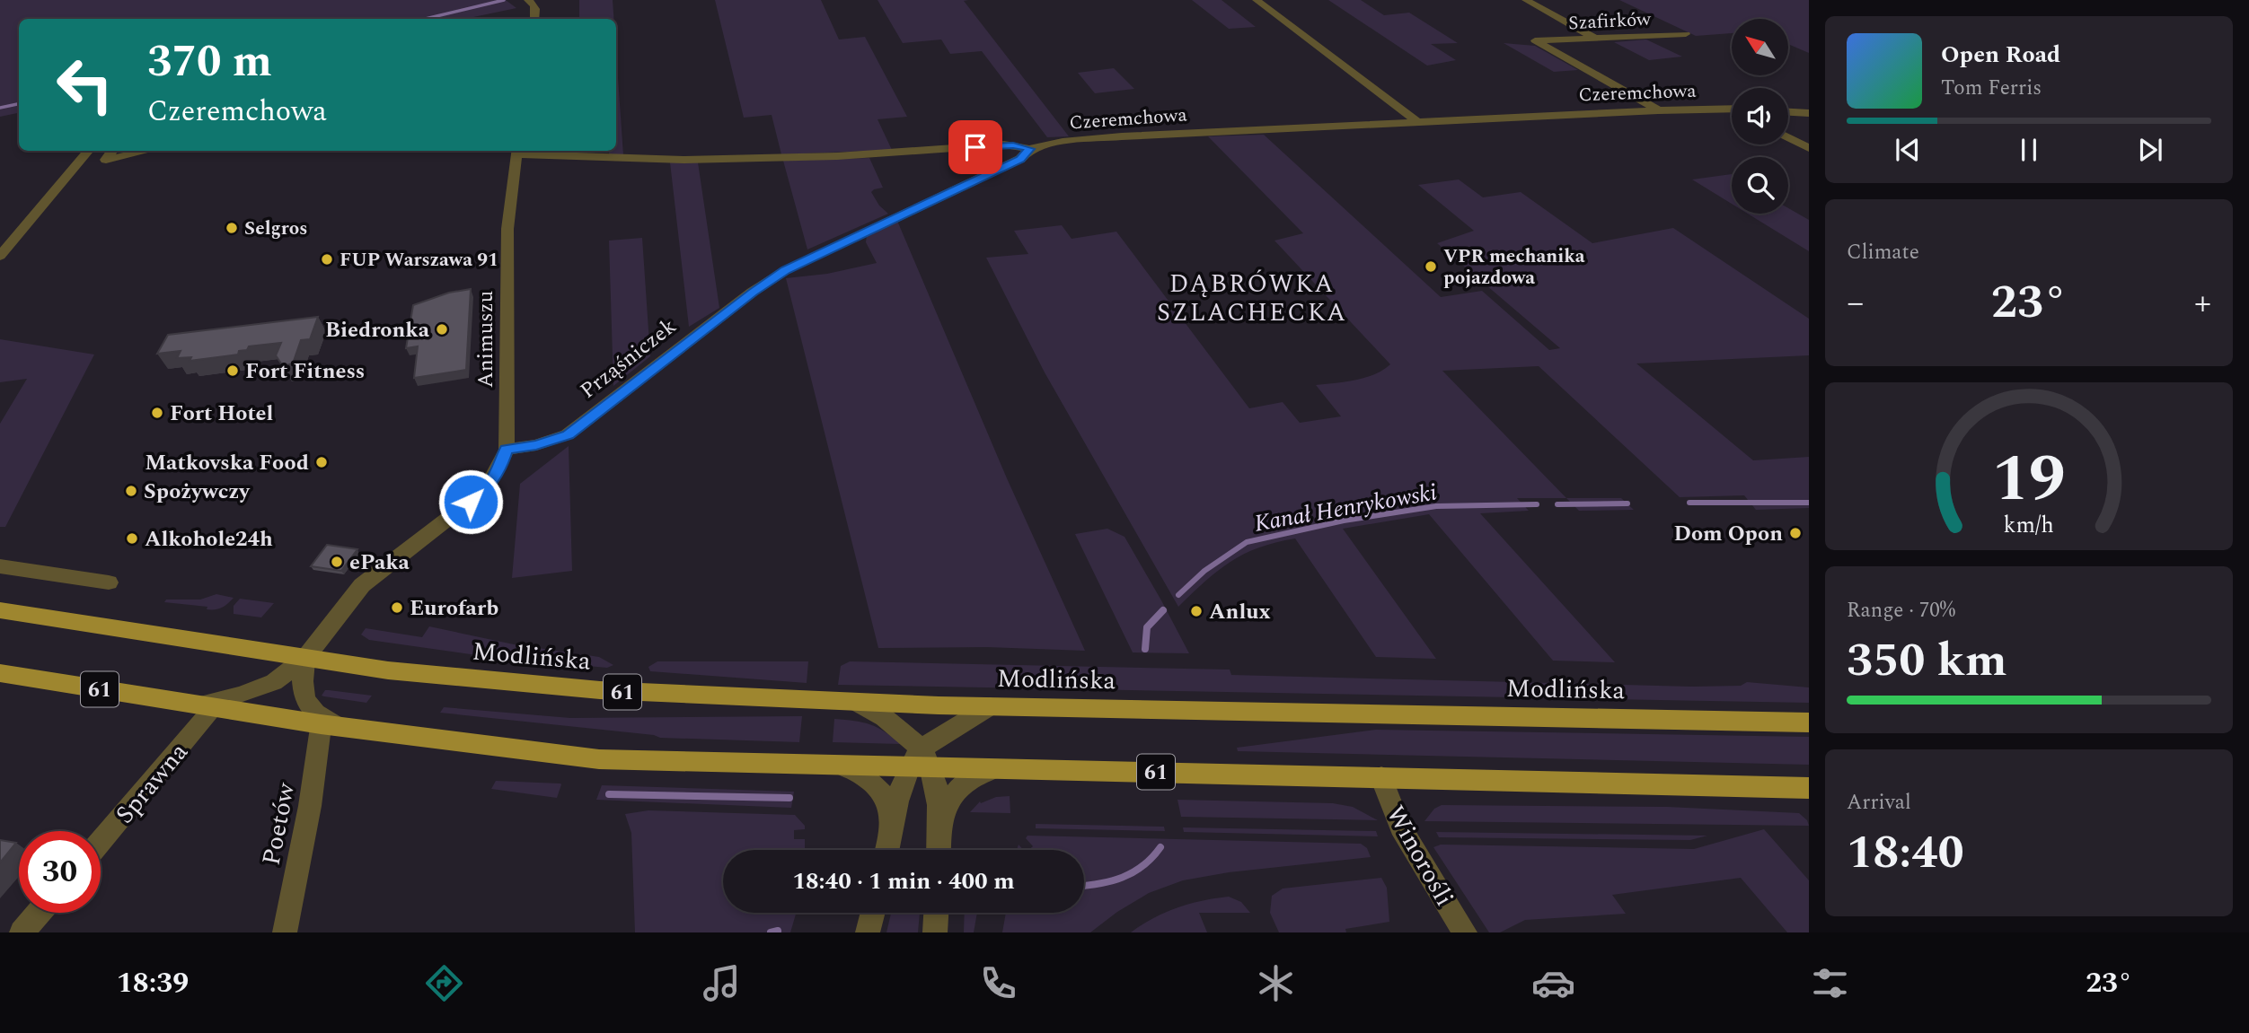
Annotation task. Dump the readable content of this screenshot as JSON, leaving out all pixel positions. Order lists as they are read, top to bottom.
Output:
{
  "streets": {
    "main road": ["Modlińska", "61"],
    "street": [
      "Szafirków",
      "Czeremchowa",
      "Animuszu",
      "Prząśniczek",
      "Sprawna",
      "Poetów",
      "Winorośli"
    ]
  },
  "crossings": [
    ["Szafirków", "Czeremchowa"],
    ["Czeremchowa", "Animuszu"],
    ["Czeremchowa", "Prząśniczek"],
    ["Animuszu", "Prząśniczek"],
    ["61", "Sprawna"],
    ["61", "Poetów"],
    ["61", "Winorośli"]
  ],
  "districts": ["DĄBRÓWKA SZLACHECKA"],
  "water": ["Kanał Henrykowski"],
  "places": [
    "Selgros",
    "FUP Warszawa 91",
    "VPR mechanika pojazdowa",
    "Biedronka",
    "Fort Fitness",
    "Fort Hotel",
    "Matkovska Food",
    "Spożywczy",
    "Dom Opon",
    "Alkohole24h",
    "ePaka",
    "Eurofarb",
    "Anlux"
  ],
  "north": "top left",
  "page": {
    "turn": ["370 m", "Czeremchowa"],
    "song": ["Open Road", "Tom Ferris"],
    "tile": [
      "Climate",
      ["Range · 70%", "350 km"],
      ["Arrival", "18:40"]
    ],
    "heat": ["−", "23°", "+"],
    "limit": "30",
    "trip": "18:40 · 1 min · 400 m",
    "tabs": ["18:39", "23°"],
    "gauge": ["19", "km/h"]
  }
}
